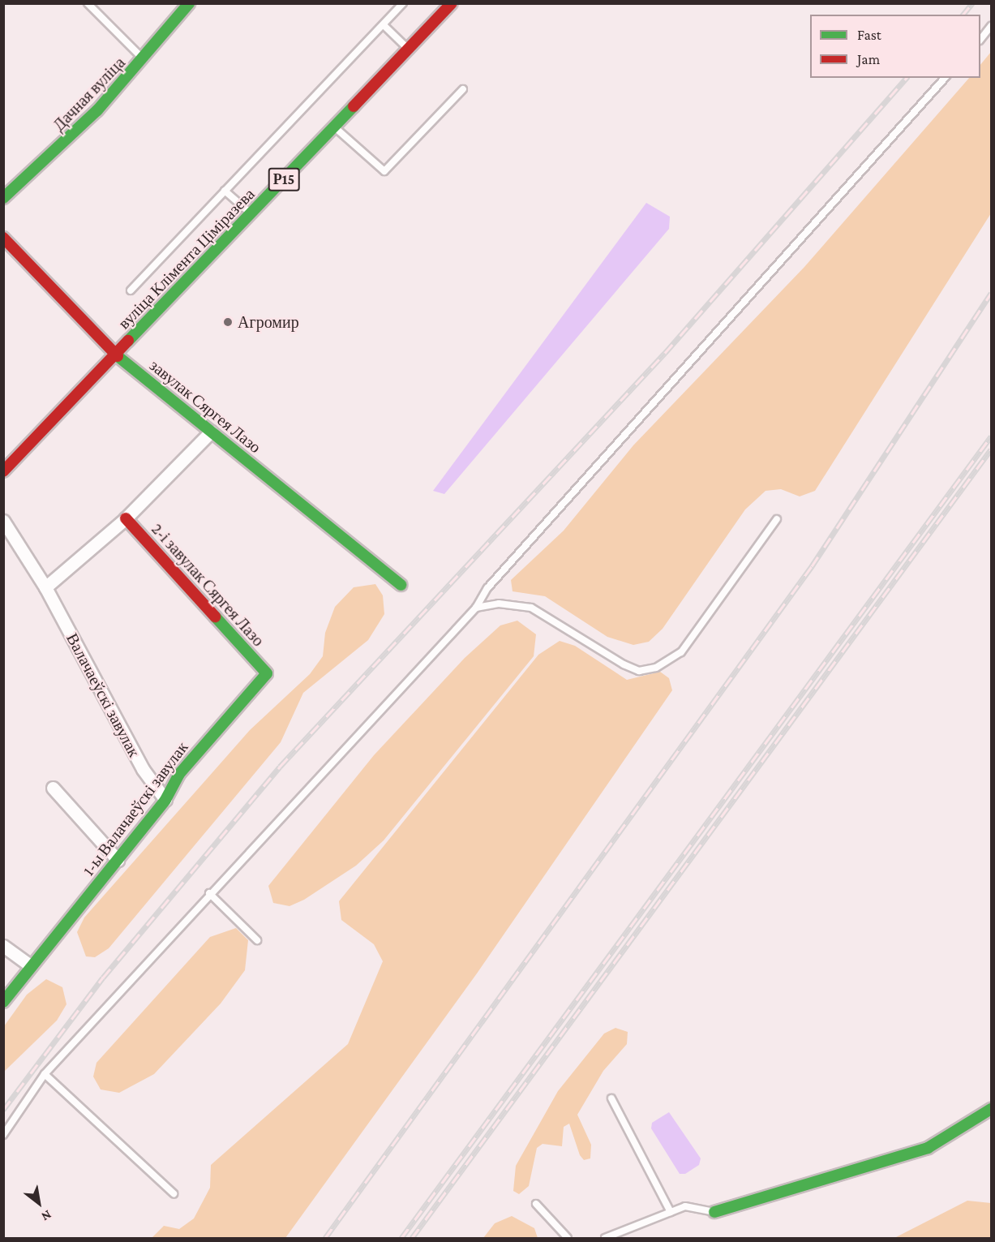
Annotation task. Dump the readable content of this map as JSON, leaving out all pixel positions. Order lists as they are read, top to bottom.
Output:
{
  "streets": {
    "street": [
      "Дачная вуліца",
      "Р15",
      "вуліца Клімента Ціміразева",
      "завулак Сяргея Лазо",
      "2-і завулак Сяргея Лазо",
      "Валачаеўскі завулак",
      "1-ы Валачаеўскі завулак"
    ]
  },
  "crossings": [
    ["вуліца Клімента Ціміразева", "завулак Сяргея Лазо"],
    ["2-і завулак Сяргея Лазо", "1-ы Валачаеўскі завулак"],
    ["Валачаеўскі завулак", "1-ы Валачаеўскі завулак"]
  ],
  "places": ["Агромир"],
  "legend": ["Fast", "Jam"],
  "north": "bottom right"
}
